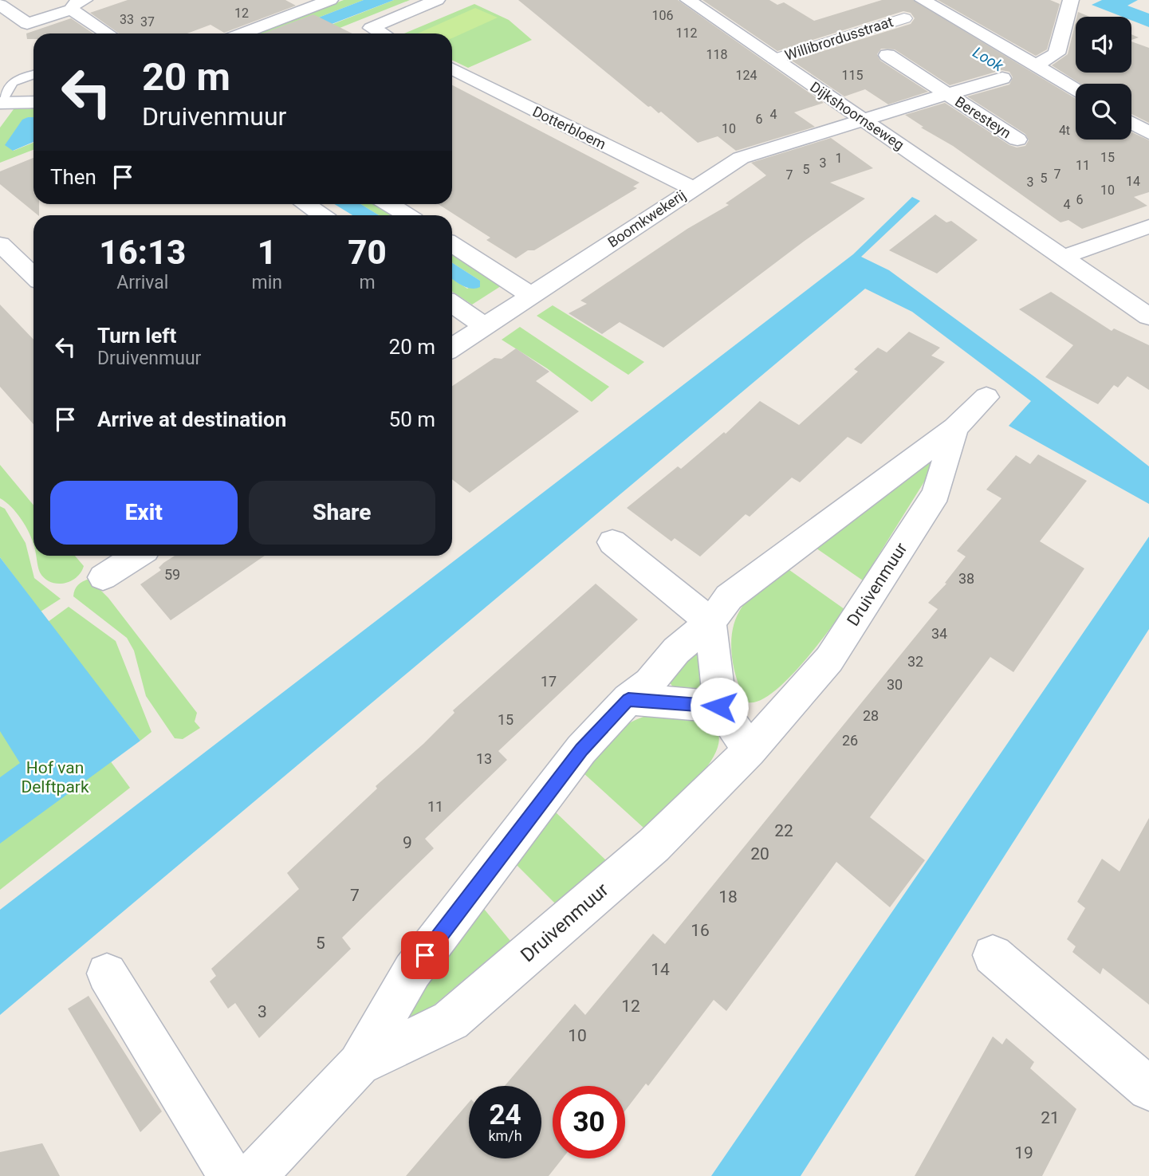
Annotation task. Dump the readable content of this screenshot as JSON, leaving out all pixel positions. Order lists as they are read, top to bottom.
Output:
{
  "streets": {
    "street": [
      "Willibrordusstraat",
      "Dijkshoornseweg",
      "Beresteyn",
      "Dotterbloem",
      "Boomkwekerij",
      "Druivenmuur"
    ]
  },
  "crossings": [
    ["Willibrordusstraat", "Dijkshoornseweg"],
    ["Dijkshoornseweg", "Beresteyn"],
    ["Dijkshoornseweg", "Boomkwekerij"],
    ["Beresteyn", "Boomkwekerij"],
    ["Dotterbloem", "Boomkwekerij"]
  ],
  "water": ["Look"],
  "parks": ["Hof van Delftpark"],
  "house_numbers": [
    "12",
    "106",
    "33",
    "37",
    "112",
    "118",
    "124",
    "115",
    "4",
    "6",
    "10",
    "4t",
    "15",
    "1",
    "3",
    "11",
    "5",
    "7",
    "7",
    "5",
    "14",
    "3",
    "10",
    "6",
    "4",
    "59",
    "38",
    "34",
    "32",
    "17",
    "30",
    "28",
    "15",
    "26",
    "13",
    "11",
    "22",
    "9",
    "20",
    "7",
    "18",
    "16",
    "5",
    "14",
    "12",
    "3",
    "10",
    "21",
    "19"
  ],
  "page": {
    "turn": ["20 m", "Druivenmuur"],
    "then": "Then",
    "eta": [
      "16:13",
      "Arrival",
      "1",
      "min",
      "70",
      "m"
    ],
    "list": [
      {
        "name": "Turn left",
        "note": "Druivenmuur",
        "value": "20 m"
      },
      {
        "name": "Arrive at destination",
        "value": "50 m"
      }
    ],
    "buttons": ["Exit", "Share"],
    "speed": "24 km/h",
    "limit": "30"
  }
}
